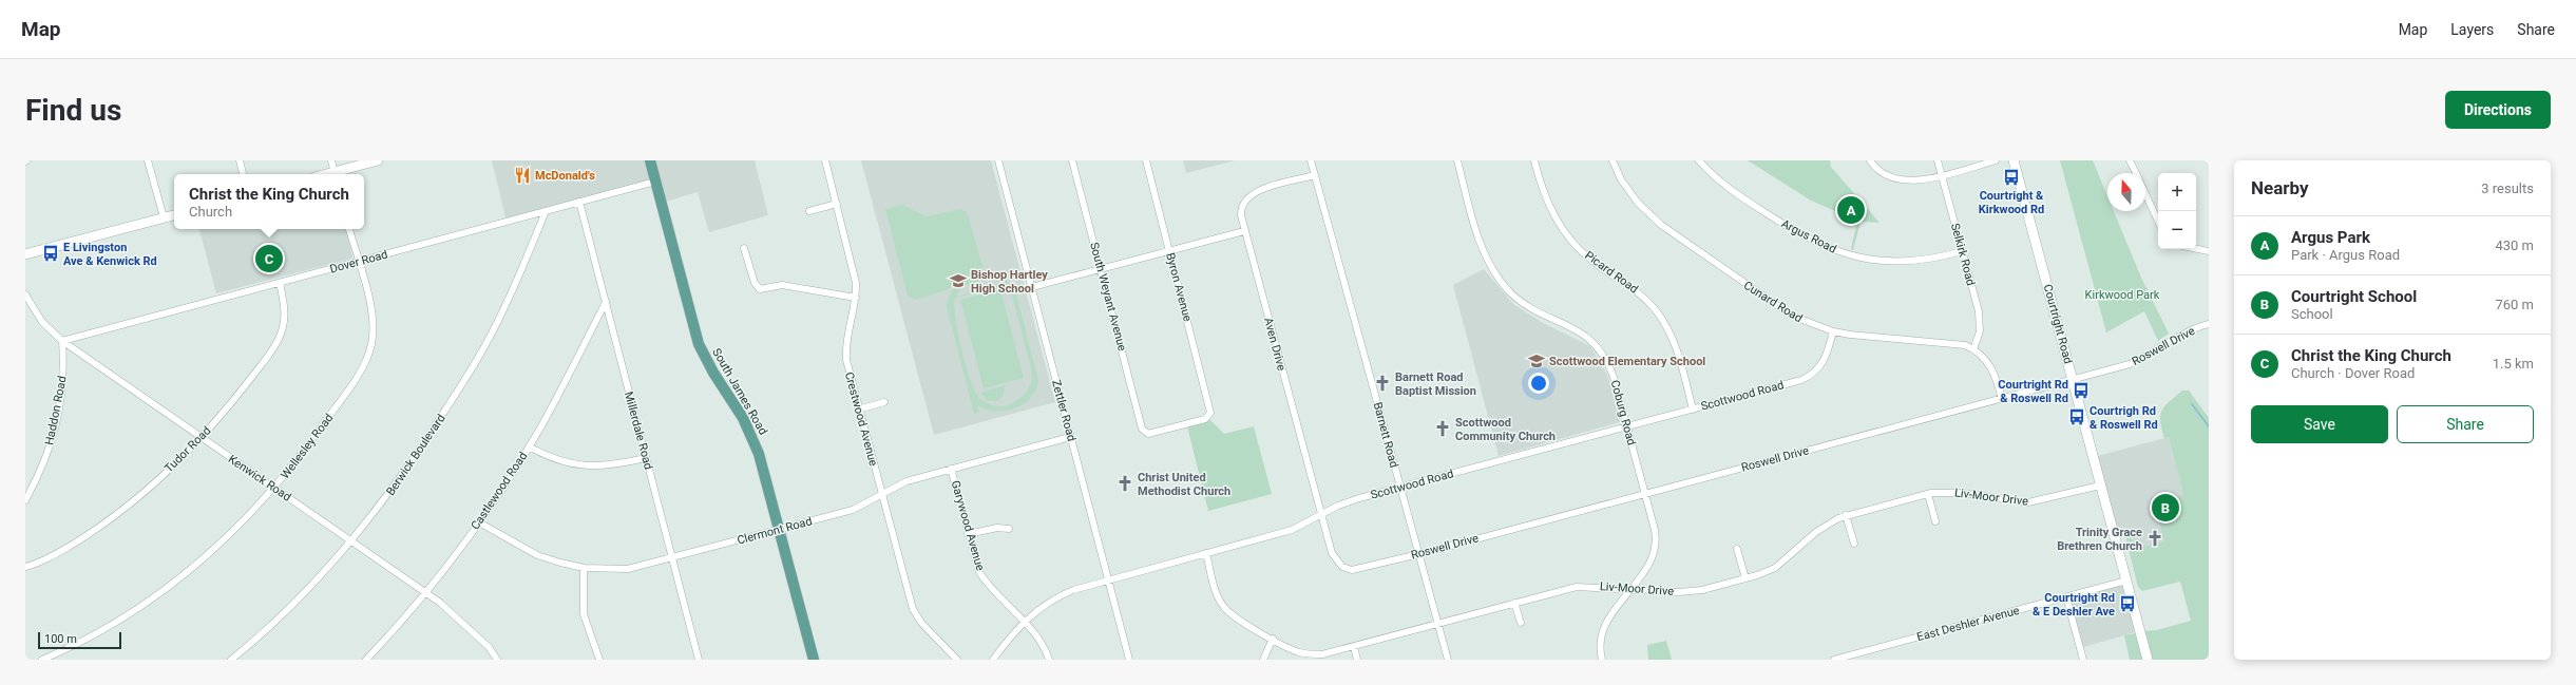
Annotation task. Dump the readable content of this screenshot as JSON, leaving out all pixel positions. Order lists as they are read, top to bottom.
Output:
{
  "streets": {
    "main road": ["South James Road"],
    "street": [
      "Argus Road",
      "Selkirk Road",
      "Dover Road",
      "Picard Road",
      "Byron Avenue",
      "South Weyant Avenue",
      "Cunard Road",
      "Courtright Road",
      "Aven Drive",
      "Roswell Drive",
      "Scottwood Road",
      "Haddon Road",
      "Zettler Road",
      "Coburg Road",
      "Crestwood Avenue",
      "Millerdale Road",
      "Barnett Road",
      "Wellesley Road",
      "Tudor Road",
      "Berwick Boulevard",
      "Kenwick Road",
      "Castlewood Road",
      "Liv-Moor Drive",
      "Garywood Avenue",
      "Clermont Road",
      "East Deshler Avenue"
    ]
  },
  "crossings": [
    ["Argus Road", "Selkirk Road"],
    ["Selkirk Road", "Cunard Road"],
    ["Dover Road", "South James Road"],
    ["Dover Road", "Haddon Road"],
    ["Dover Road", "Millerdale Road"],
    ["Dover Road", "Wellesley Road"],
    ["Dover Road", "Tudor Road"],
    ["Dover Road", "Berwick Boulevard"],
    ["Dover Road", "Kenwick Road"],
    ["Picard Road", "Scottwood Road"],
    ["Byron Avenue", "South Weyant Avenue"],
    ["Cunard Road", "Roswell Drive"],
    ["Cunard Road", "Scottwood Road"],
    ["Courtright Road", "Roswell Drive"],
    ["Courtright Road", "Liv-Moor Drive"],
    ["Courtright Road", "East Deshler Avenue"],
    ["Aven Drive", "Roswell Drive"],
    ["Aven Drive", "Scottwood Road"],
    ["Aven Drive", "Barnett Road"],
    ["Roswell Drive", "Coburg Road"],
    ["Roswell Drive", "Barnett Road"],
    ["South James Road", "Clermont Road"],
    ["Scottwood Road", "Zettler Road"],
    ["Scottwood Road", "Coburg Road"],
    ["Scottwood Road", "Barnett Road"],
    ["Scottwood Road", "Liv-Moor Drive"],
    ["Scottwood Road", "Garywood Avenue"],
    ["Haddon Road", "Kenwick Road"],
    ["Zettler Road", "Clermont Road"],
    ["Coburg Road", "Liv-Moor Drive"],
    ["Crestwood Avenue", "Clermont Road"],
    ["Millerdale Road", "Castlewood Road"],
    ["Millerdale Road", "Clermont Road"],
    ["Barnett Road", "Liv-Moor Drive"],
    ["Wellesley Road", "Kenwick Road"],
    ["Tudor Road", "Kenwick Road"],
    ["Berwick Boulevard", "Kenwick Road"],
    ["Kenwick Road", "Castlewood Road"],
    ["Castlewood Road", "Clermont Road"],
    ["Garywood Avenue", "Clermont Road"]
  ],
  "parks": ["Kirkwood Park"],
  "places": {
    "restaurant": ["McDonald's"],
    "bus stop": [
      "Courtright & Kirkwood Rd",
      "E Livingston Ave & Kenwick Rd",
      "Courtright Rd & Roswell Rd",
      "Courtrigh Rd & Roswell Rd",
      "Courtright Rd & E Deshler Ave"
    ],
    "school or university": ["Bishop Hartley High School", "Scottwood Elementary School"],
    "church": [
      "Barnett Road Baptist Mission",
      "Scottwood Community Church",
      "Christ United Methodist Church",
      "Trinity Grace Brethren Church"
    ]
  },
  "scale_bar": "100 m",
  "north": "top",
  "page": {
    "header": "Map",
    "nav": ["Map", "Layers", "Share"],
    "buttons": [
      "Directions",
      ["Save", "Share"]
    ],
    "title": "Find us",
    "heading": ["Nearby", "3 results"],
    "map_buttons": ["+", "−"],
    "popup": ["Christ the King Church", "Church"],
    "pins": ["A", "C", "B"],
    "list": [
      {
        "mark": "A",
        "name": "Argus Park",
        "note": "Park · Argus Road",
        "value": "430 m"
      },
      {
        "mark": "B",
        "name": "Courtright School",
        "note": "School",
        "value": "760 m"
      },
      {
        "mark": "C",
        "name": "Christ the King Church",
        "note": "Church · Dover Road",
        "value": "1.5 km"
      }
    ],
    "scale": "100 m"
  }
}
